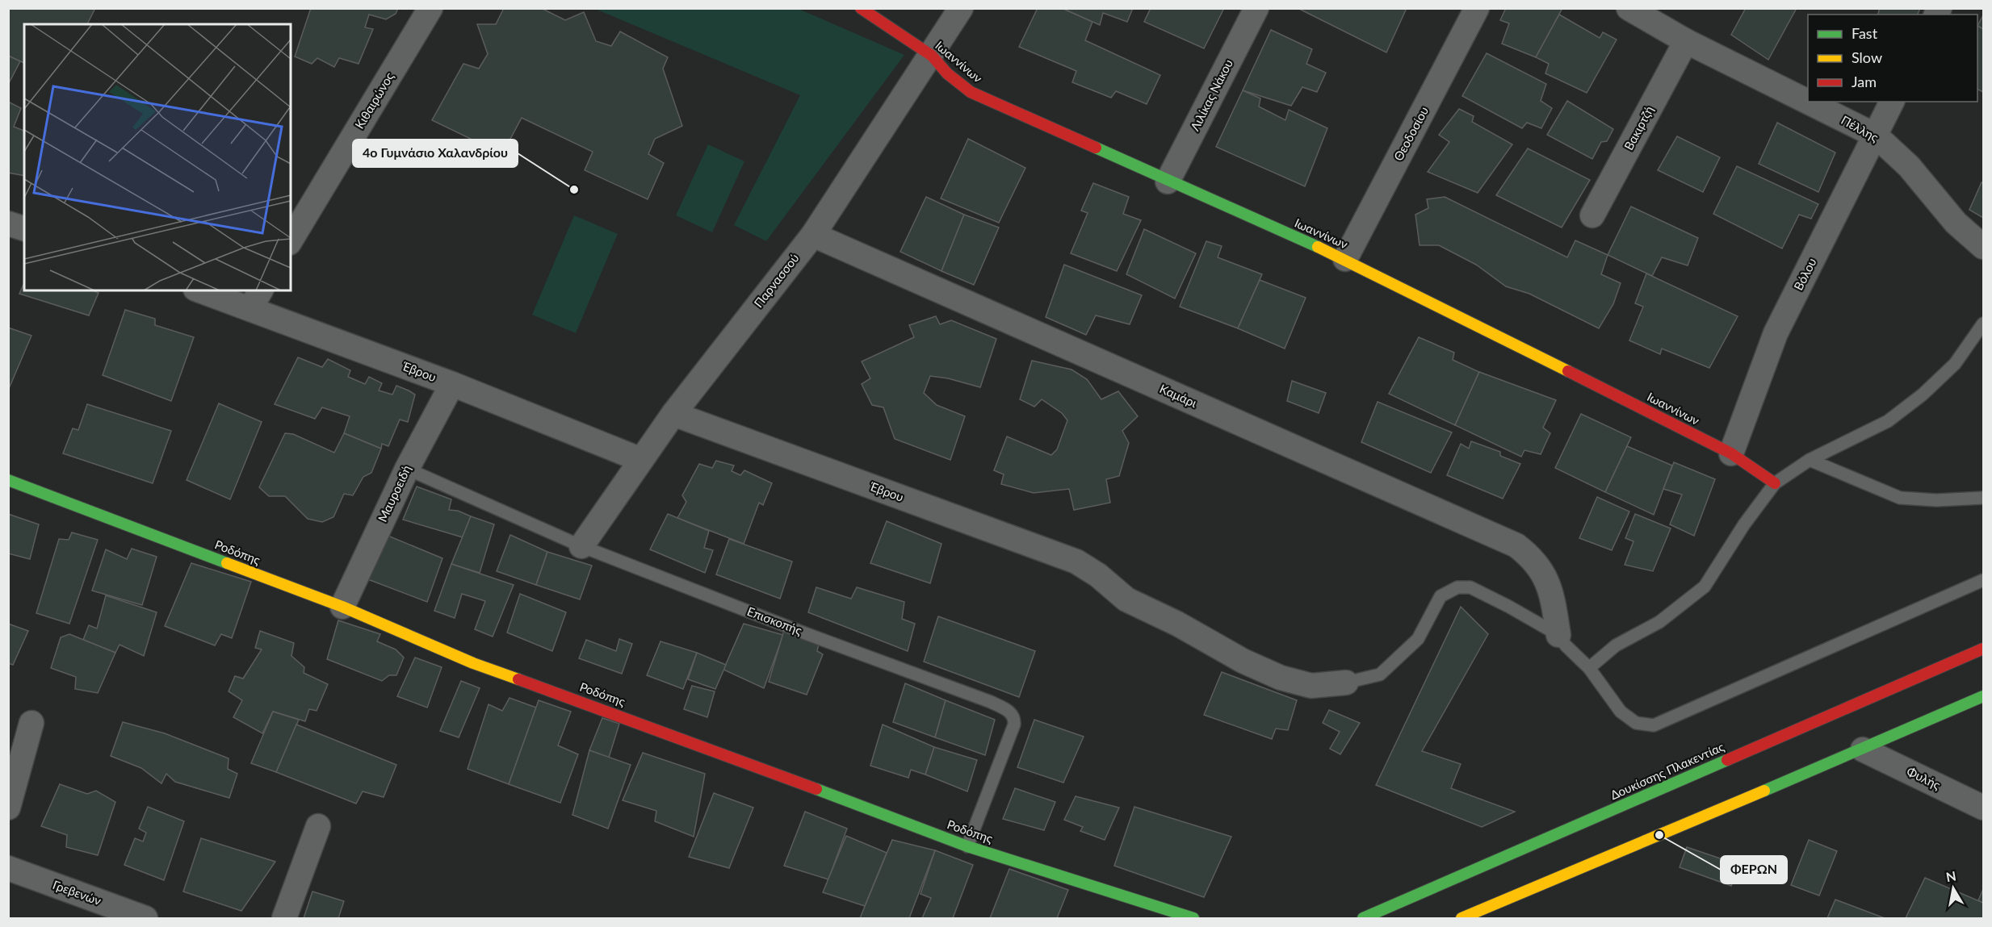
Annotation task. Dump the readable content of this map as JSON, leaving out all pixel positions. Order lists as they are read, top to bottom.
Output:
{
  "streets": {
    "street": [
      "Ιωαννίνων",
      "Λιλίκας Νάκου",
      "Κιθαιρώνος",
      "Βακιρτζή",
      "Πέλλης",
      "Θεοδοσίου",
      "Βόλου",
      "Παρνασσού",
      "Έβρου",
      "Καμάρι",
      "Μαυροειδή",
      "Ροδόπης",
      "Δουκίσσης Πλακεντίας",
      "Φυλής",
      "Γρεβενών"
    ],
    "lane": ["Επισκοπής"]
  },
  "crossings": [
    ["Ιωαννίνων", "Λιλίκας Νάκου"],
    ["Ιωαννίνων", "Θεοδοσίου"],
    ["Ιωαννίνων", "Βόλου"],
    ["Ιωαννίνων", "Παρνασσού"],
    ["Βακιρτζή", "Πέλλης"],
    ["Πέλλης", "Βόλου"],
    ["Παρνασσού", "Έβρου"],
    ["Παρνασσού", "Καμάρι"],
    ["Παρνασσού", "Επισκοπής"],
    ["Έβρου", "Μαυροειδή"],
    ["Μαυροειδή", "Ροδόπης"],
    ["Μαυροειδή", "Επισκοπής"],
    ["Ροδόπης", "Επισκοπής"]
  ],
  "places": ["4ο Γυμνάσιο Χαλανδρίου", "ΦΕΡΩΝ"],
  "legend": ["Fast", "Slow", "Jam"],
  "north": "top"
}
